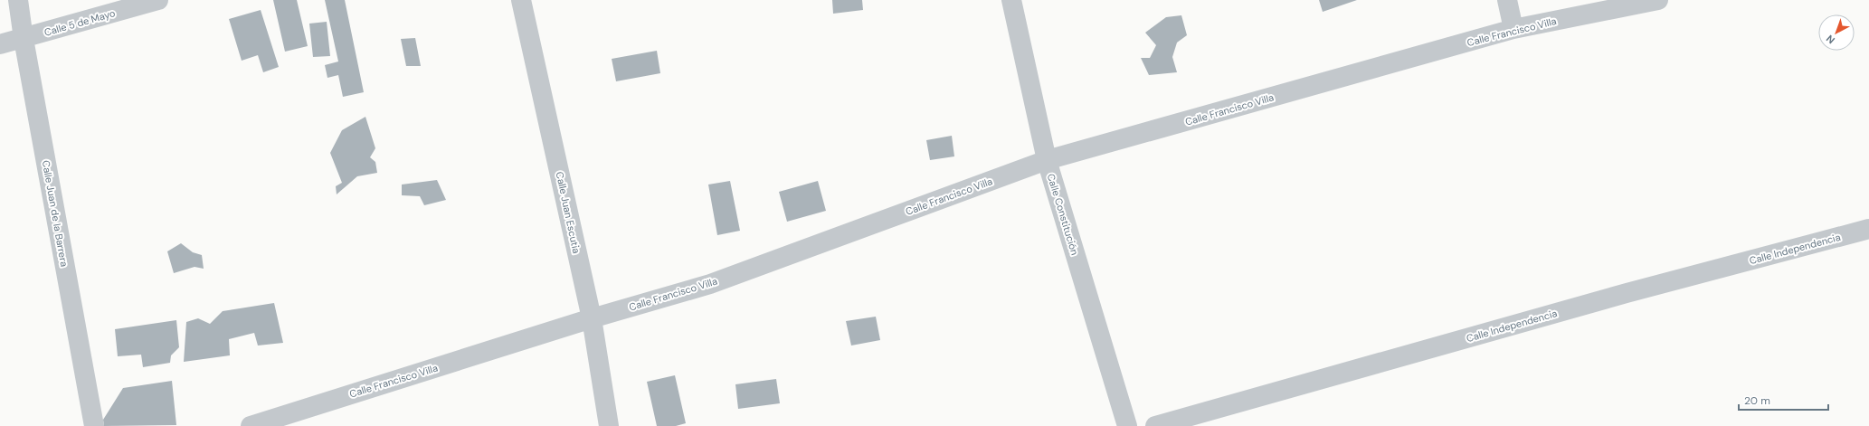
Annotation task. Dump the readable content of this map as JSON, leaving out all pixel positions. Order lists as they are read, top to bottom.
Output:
{
  "streets": {
    "street": [
      "Calle 5 de Mayo",
      "Calle Francisco Villa",
      "Calle Juan Escutia",
      "Calle Juan de la Barrera",
      "Calle Constitución",
      "Calle Independencia"
    ]
  },
  "crossings": [
    ["Calle 5 de Mayo", "Calle Juan de la Barrera"],
    ["Calle Francisco Villa", "Calle Juan Escutia"],
    ["Calle Francisco Villa", "Calle Constitución"]
  ],
  "scale_bar": "20 m",
  "north": "bottom left"
}
